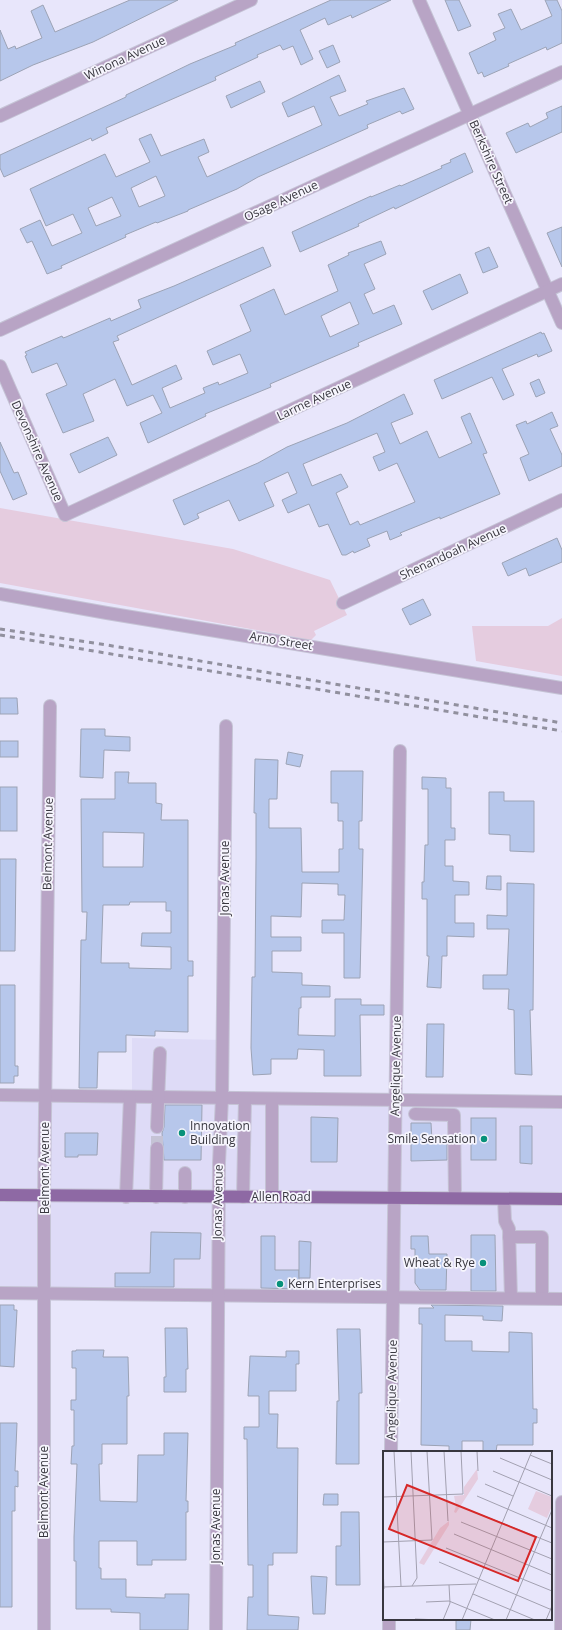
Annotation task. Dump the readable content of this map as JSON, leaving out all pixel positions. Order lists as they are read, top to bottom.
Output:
{
  "streets": {
    "main road": ["Allen Road"],
    "street": [
      "Winona Avenue",
      "Berkshire Street",
      "Osage Avenue",
      "Larme Avenue",
      "Devonshire Avenue",
      "Shenandoah Avenue",
      "Arno Street",
      "Belmont Avenue",
      "Jonas Avenue",
      "Angelique Avenue"
    ]
  },
  "crossings": [
    ["Berkshire Street", "Osage Avenue"],
    ["Berkshire Street", "Larme Avenue"],
    ["Larme Avenue", "Devonshire Avenue"],
    ["Belmont Avenue", "Allen Road"],
    ["Jonas Avenue", "Allen Road"],
    ["Angelique Avenue", "Allen Road"]
  ],
  "places": [
    "Innovation Building",
    "Smile Sensation",
    "Wheat & Rye",
    "Kern Enterprises"
  ]
}
